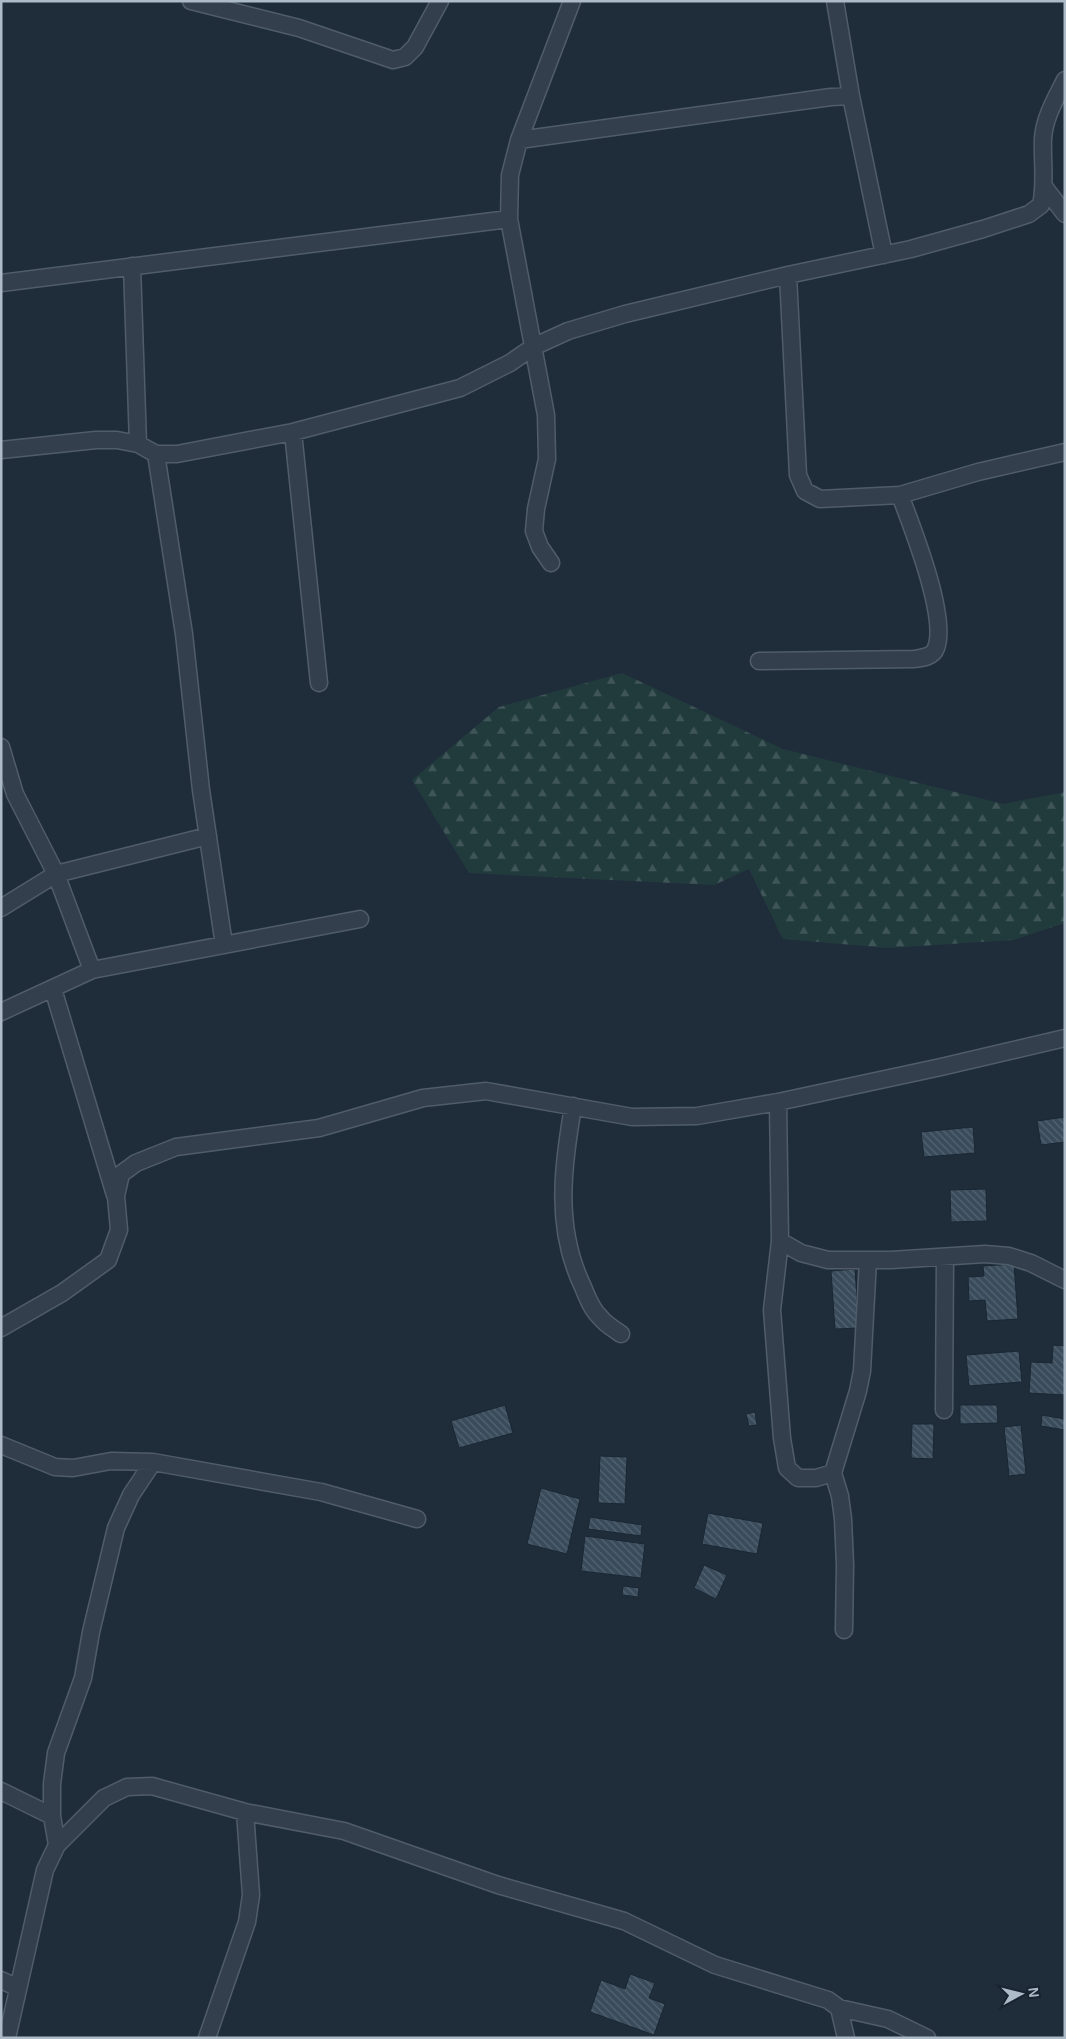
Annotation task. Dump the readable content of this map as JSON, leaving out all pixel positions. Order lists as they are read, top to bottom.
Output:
{
  "north": "right"
}
